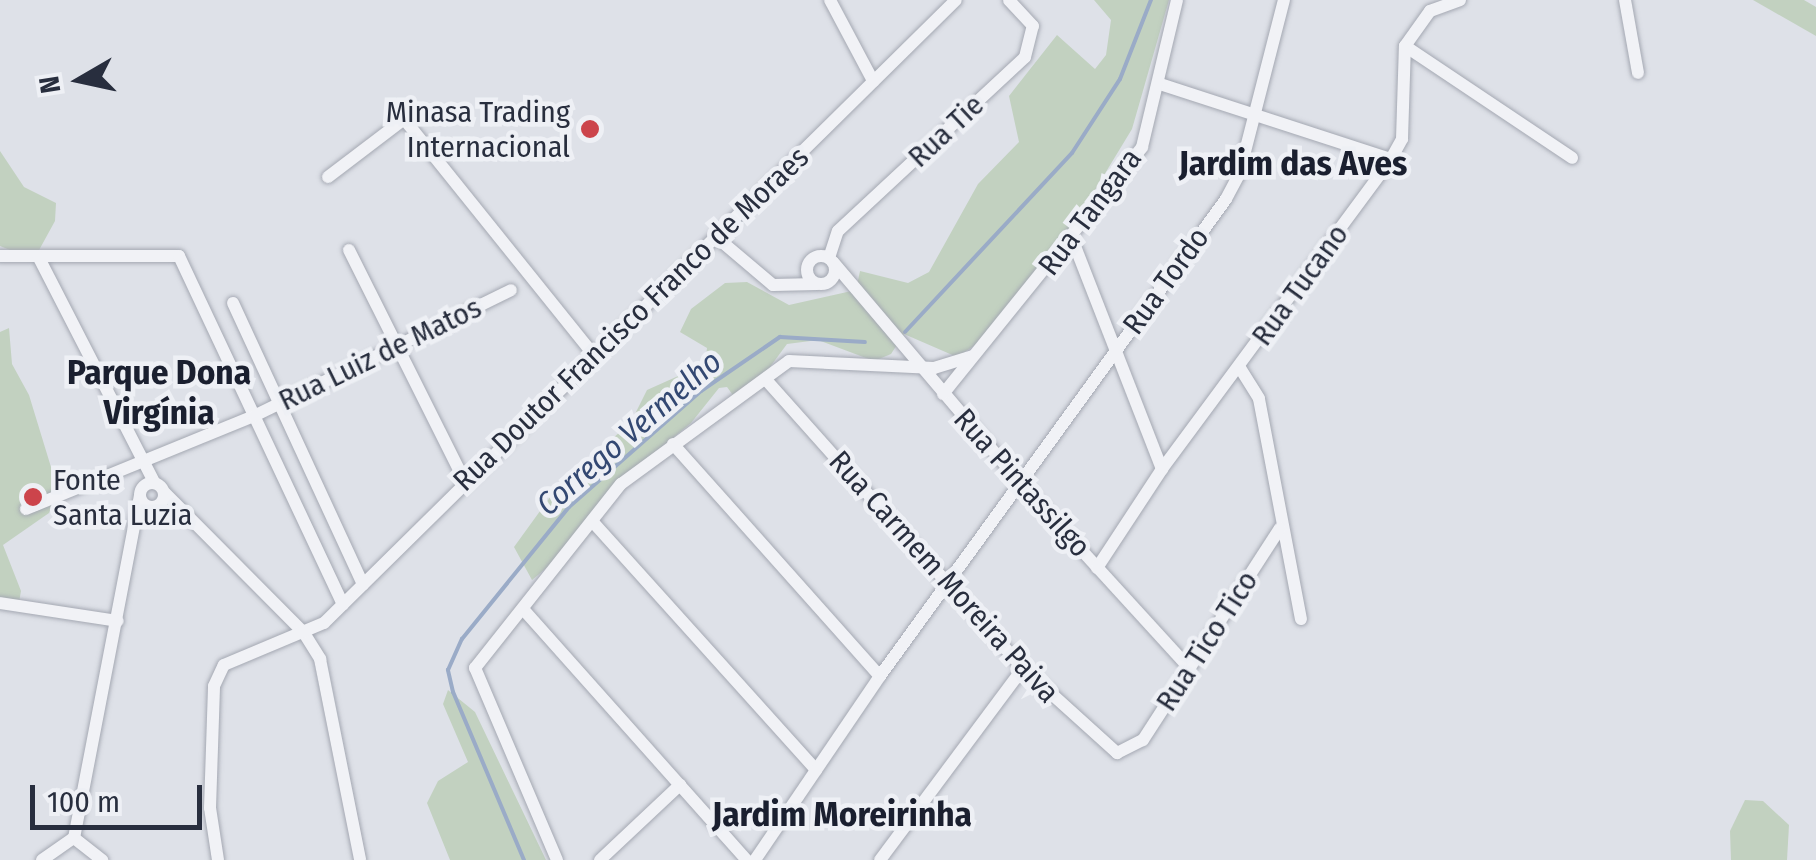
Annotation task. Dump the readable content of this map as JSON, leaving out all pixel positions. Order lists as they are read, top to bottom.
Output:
{
  "streets": {
    "street": [
      "Rua Tie",
      "Rua Tangara",
      "Rua Tordo",
      "Rua Tucano",
      "Rua Doutor Francisco Franco de Moraes",
      "Rua Luiz de Matos",
      "Rua Pintassilgo",
      "Rua Carmem Moreira Paiva",
      "Rua Tico Tico"
    ]
  },
  "crossings": [
    ["Rua Tie", "Rua Pintassilgo"],
    ["Rua Tangara", "Rua Pintassilgo"],
    ["Rua Tordo", "Rua Pintassilgo"],
    ["Rua Tordo", "Rua Carmem Moreira Paiva"],
    ["Rua Tucano", "Rua Pintassilgo"],
    ["Rua Pintassilgo", "Rua Tico Tico"],
    ["Rua Carmem Moreira Paiva", "Rua Tico Tico"]
  ],
  "districts": ["Jardim das Aves", "Parque Dona Virgínia", "Jardim Moreirinha"],
  "water": ["Corrego Vermelho"],
  "places": ["Minasa Trading Internacional", "Fonte Santa Luzia"],
  "scale_bar": "100 m",
  "north": "left"
}
